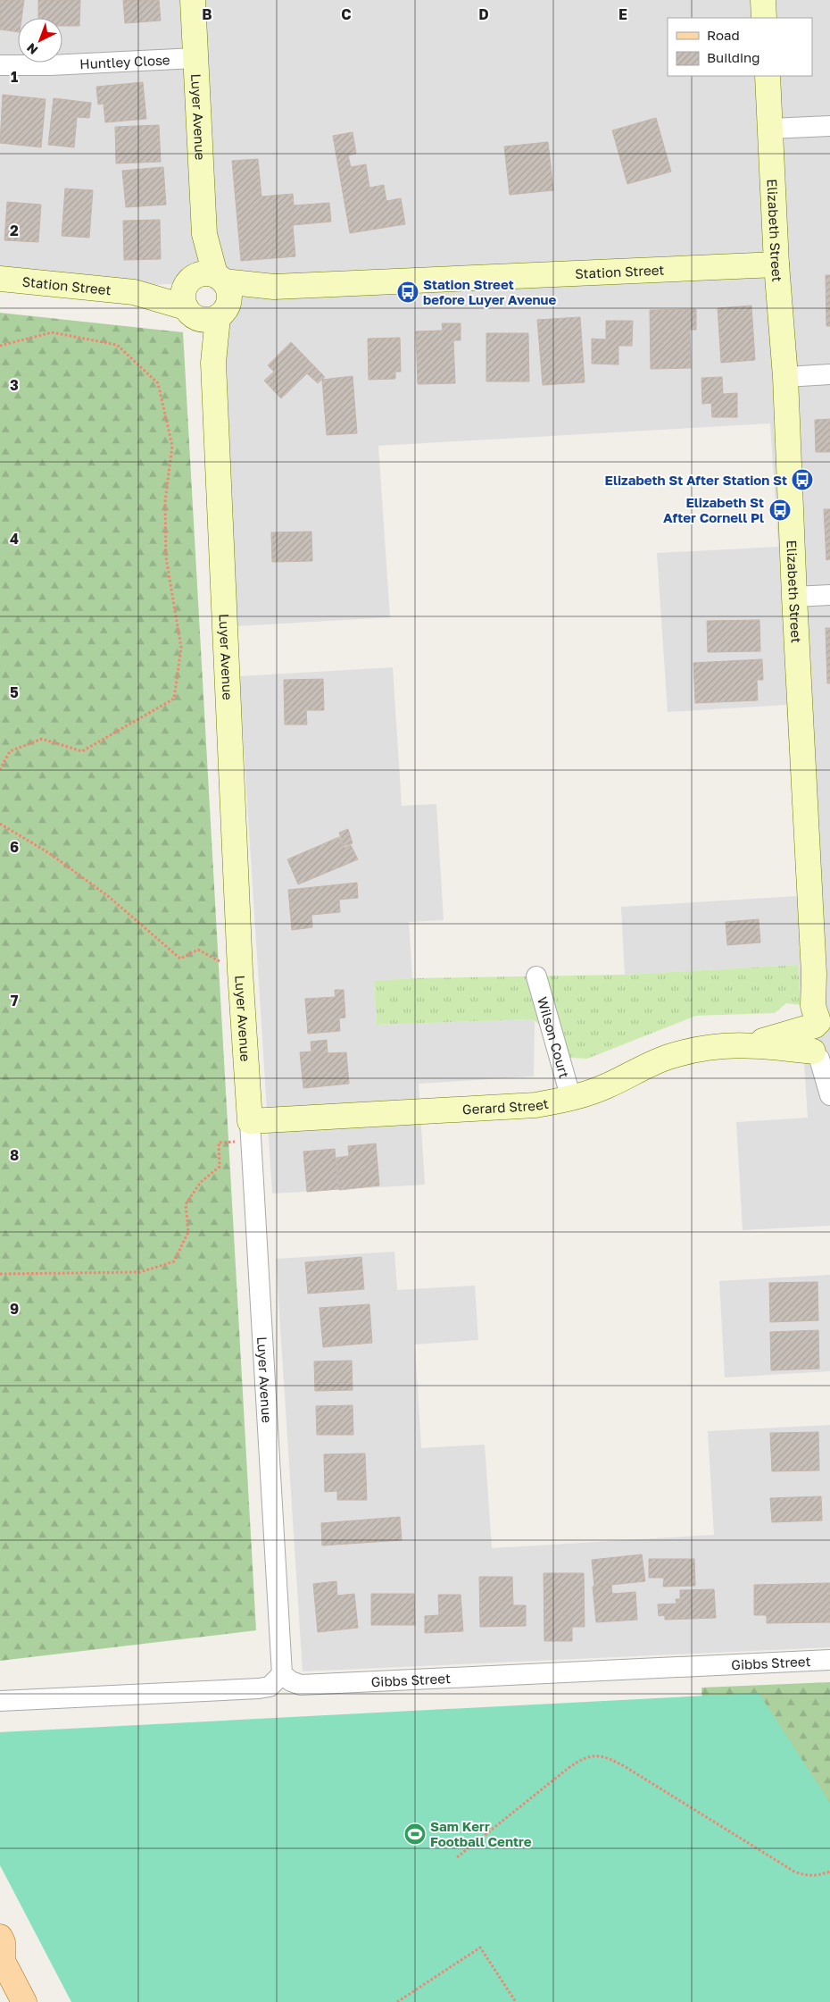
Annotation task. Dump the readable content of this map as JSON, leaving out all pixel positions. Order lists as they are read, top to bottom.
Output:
{
  "streets": {
    "street": [
      "Huntley Close",
      "Luyer Avenue",
      "Elizabeth Street",
      "Station Street",
      "Wilson Court",
      "Gerard Street",
      "Gibbs Street"
    ]
  },
  "crossings": [
    ["Huntley Close", "Luyer Avenue"],
    ["Luyer Avenue", "Station Street"],
    ["Luyer Avenue", "Gerard Street"],
    ["Luyer Avenue", "Gibbs Street"],
    ["Elizabeth Street", "Station Street"],
    ["Elizabeth Street", "Gerard Street"],
    ["Wilson Court", "Gerard Street"]
  ],
  "places": {
    "bus stop": ["Station Street before Luyer Avenue", "Elizabeth St After Station St", "Elizabeth St After Cornell Pl"],
    "sports": ["Sam Kerr Football Centre"]
  },
  "legend": ["Road", "Building"],
  "north": "bottom left",
  "grid": {
    "columns": [
      "B",
      "C",
      "D",
      "E"
    ],
    "rows": [
      "1",
      "2",
      "3",
      "4",
      "5",
      "6",
      "7",
      "8",
      "9"
    ]
  }
}
